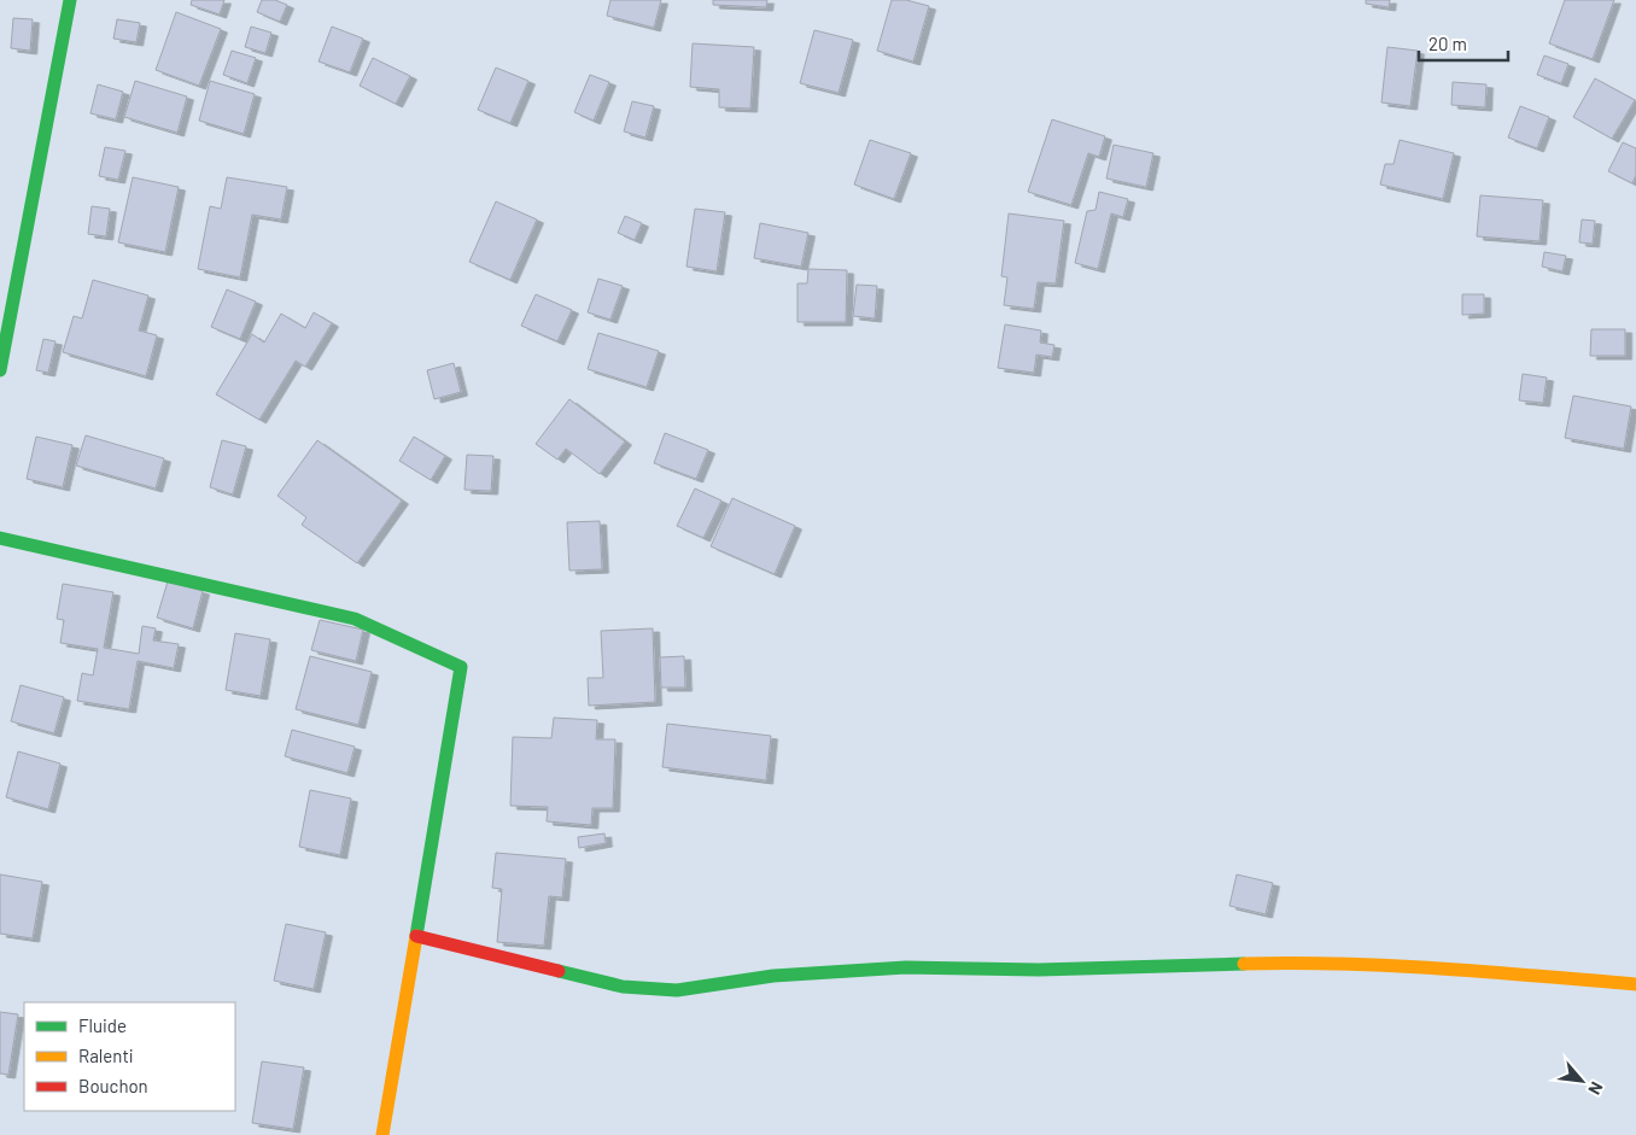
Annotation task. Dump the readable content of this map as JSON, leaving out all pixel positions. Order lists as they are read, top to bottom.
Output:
{
  "legend": ["Fluide", "Ralenti", "Bouchon"],
  "scale_bar": "20 m",
  "north": "bottom right"
}
